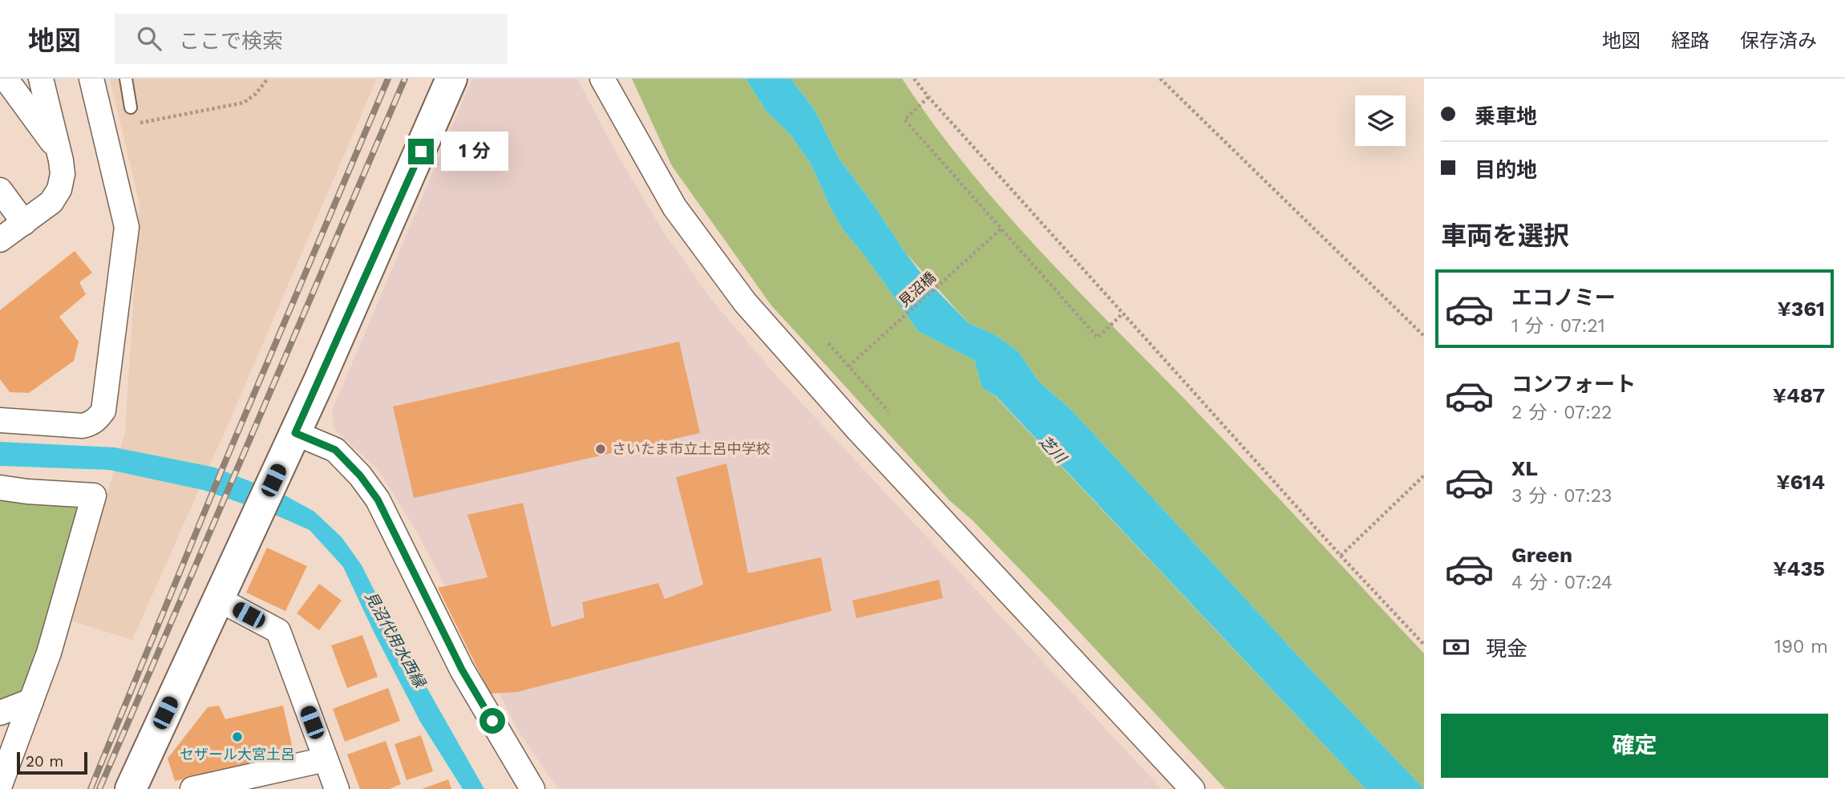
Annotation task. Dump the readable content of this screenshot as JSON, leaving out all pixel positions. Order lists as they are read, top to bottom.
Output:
{
  "streets": {
    "path": ["見沼橋"]
  },
  "water": ["芝川", "見沼代用水西縁"],
  "places": ["さいたま市立土呂中学校", "セザール大宮土呂"],
  "scale_bar": "20 m",
  "page": {
    "header": "地図",
    "search": "ここで検索",
    "nav": ["地図", "経路", "保存済み"],
    "banner": ["乗車地", "目的地"],
    "bubble": "1 分",
    "heading": "車両を選択",
    "list": [
      {
        "name": "エコノミー",
        "note": "1 分 · 07:21",
        "value": "¥361"
      },
      {
        "name": "コンフォート",
        "note": "2 分 · 07:22",
        "value": "¥487"
      },
      {
        "name": "XL",
        "note": "3 分 · 07:23",
        "value": "¥614"
      },
      {
        "name": "Green",
        "note": "4 分 · 07:24",
        "value": "¥435"
      }
    ],
    "pay": ["現金", "190 m"],
    "buttons": "確定",
    "scale": "20 m"
  }
}
